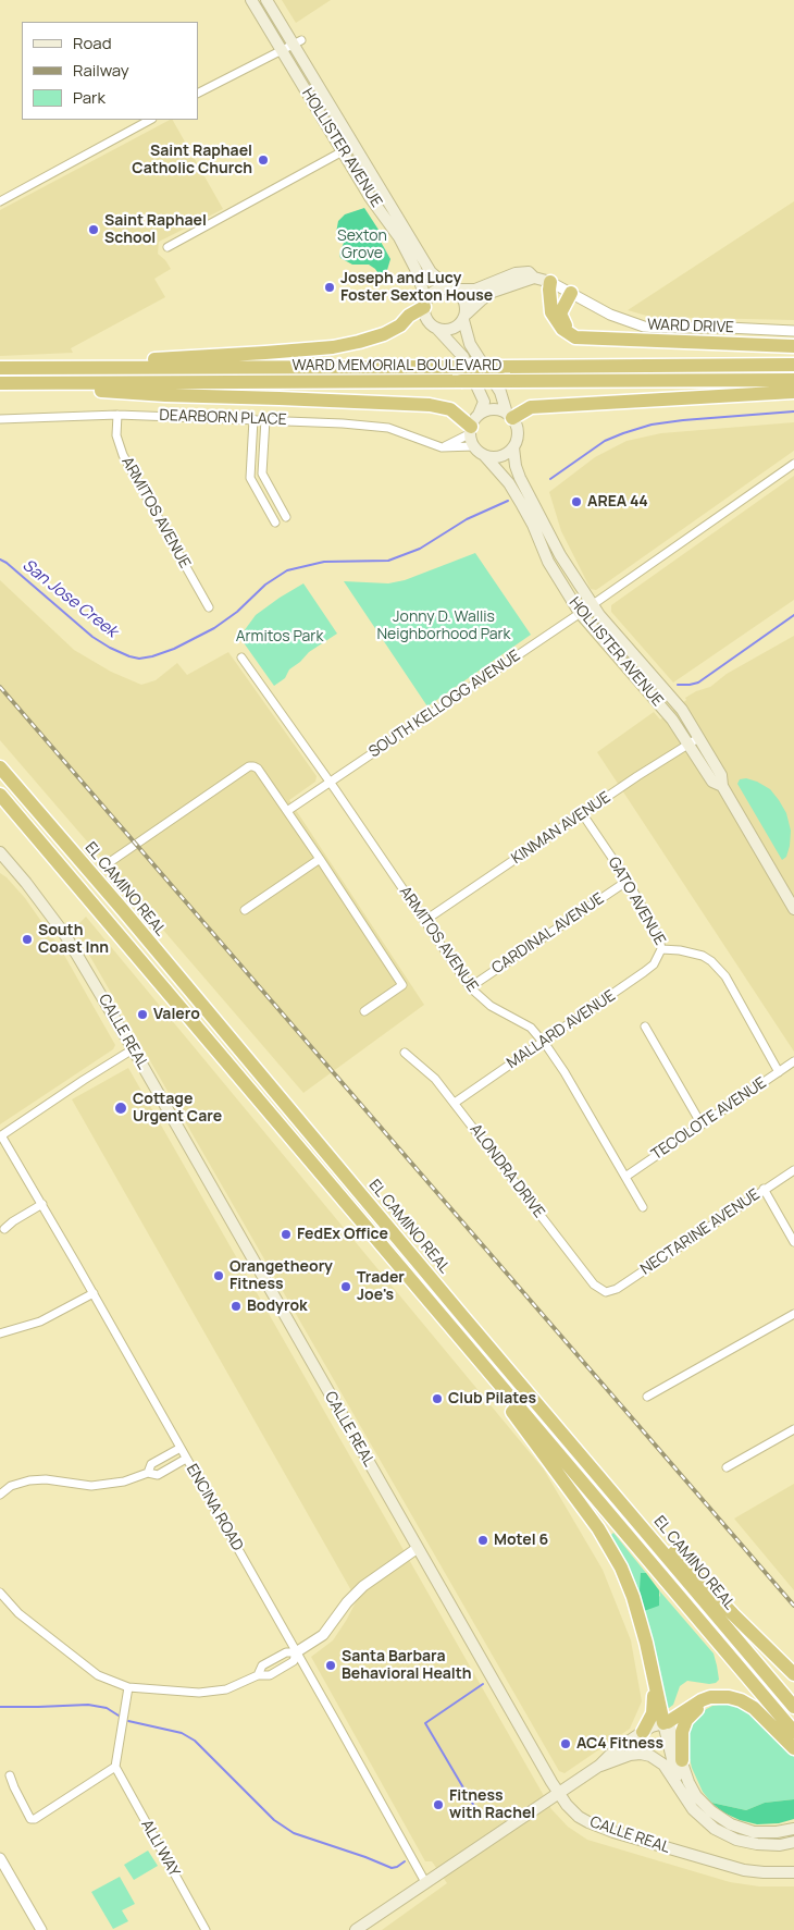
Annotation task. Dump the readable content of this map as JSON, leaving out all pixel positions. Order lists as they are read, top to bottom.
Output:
{
  "streets": {
    "highway": ["WARD MEMORIAL BOULEVARD", "EL CAMINO REAL"],
    "main road": ["HOLLISTER AVENUE", "WARD DRIVE", "CALLE REAL"],
    "street": [
      "DEARBORN PLACE",
      "ARMITOS AVENUE",
      "SOUTH KELLOGG AVENUE",
      "KINMAN AVENUE",
      "GATO AVENUE",
      "CARDINAL AVENUE",
      "MALLARD AVENUE",
      "TECOLOTE AVENUE",
      "ALONDRA DRIVE",
      "NECTARINE AVENUE",
      "ENCINA ROAD",
      "ALLI WAY"
    ]
  },
  "crossings": [
    ["HOLLISTER AVENUE", "WARD DRIVE"],
    ["HOLLISTER AVENUE", "DEARBORN PLACE"],
    ["HOLLISTER AVENUE", "SOUTH KELLOGG AVENUE"],
    ["HOLLISTER AVENUE", "KINMAN AVENUE"],
    ["DEARBORN PLACE", "ARMITOS AVENUE"],
    ["ARMITOS AVENUE", "SOUTH KELLOGG AVENUE"],
    ["ARMITOS AVENUE", "KINMAN AVENUE"],
    ["ARMITOS AVENUE", "CARDINAL AVENUE"],
    ["ARMITOS AVENUE", "MALLARD AVENUE"],
    ["ARMITOS AVENUE", "TECOLOTE AVENUE"],
    ["KINMAN AVENUE", "GATO AVENUE"],
    ["GATO AVENUE", "CARDINAL AVENUE"],
    ["GATO AVENUE", "MALLARD AVENUE"],
    ["GATO AVENUE", "TECOLOTE AVENUE"],
    ["MALLARD AVENUE", "ALONDRA DRIVE"],
    ["ALONDRA DRIVE", "NECTARINE AVENUE"]
  ],
  "water": ["San Jose Creek"],
  "parks": ["Sexton Grove", "Jonny D. Wallis Neighborhood Park", "Armitos Park"],
  "places": [
    "Saint Raphael Catholic Church",
    "Saint Raphael School",
    "Joseph and Lucy Foster Sexton House",
    "AREA 44",
    "South Coast Inn",
    "Valero",
    "Cottage Urgent Care",
    "FedEx Office",
    "Orangetheory Fitness",
    "Trader Joe's",
    "Bodyrok",
    "Club Pilates",
    "Motel 6",
    "Santa Barbara Behavioral Health",
    "AC4 Fitness",
    "Fitness with Rachel"
  ],
  "legend": ["Road", "Railway", "Park"]
}
